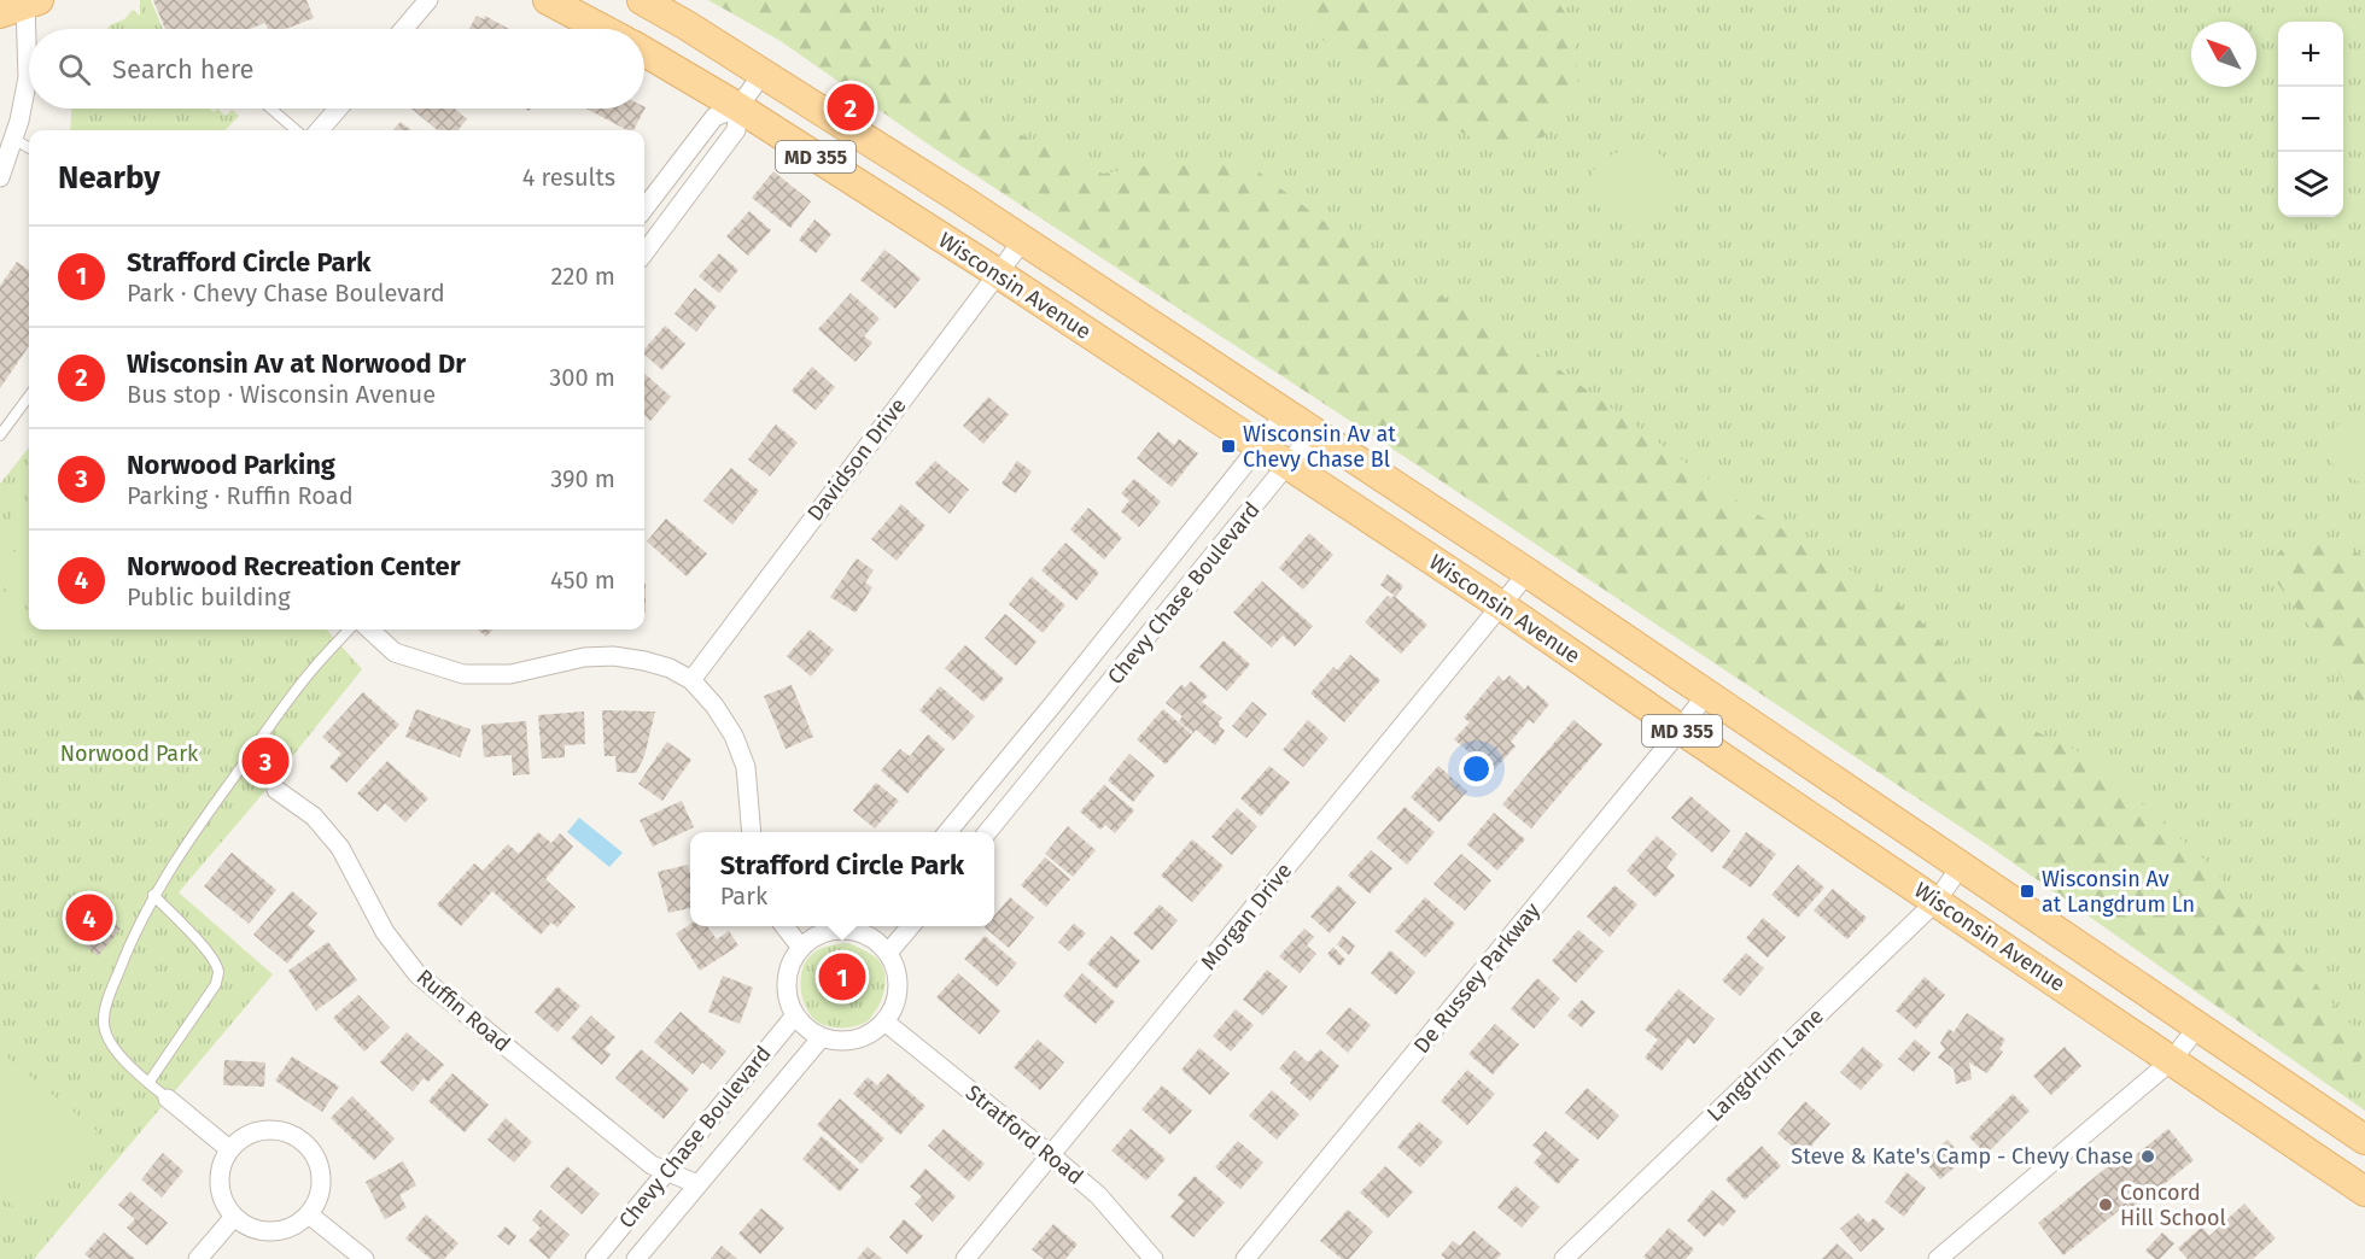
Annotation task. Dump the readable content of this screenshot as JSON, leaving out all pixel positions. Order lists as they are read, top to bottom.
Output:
{
  "streets": {
    "main road": ["MD 355", "Wisconsin Avenue"],
    "street": [
      "Davidson Drive",
      "Chevy Chase Boulevard",
      "Morgan Drive",
      "De Russey Parkway",
      "Ruffin Road",
      "Langdrum Lane",
      "Stratford Road"
    ]
  },
  "crossings": [
    ["Wisconsin Avenue", "Davidson Drive"],
    ["Wisconsin Avenue", "Chevy Chase Boulevard"],
    ["Wisconsin Avenue", "Morgan Drive"],
    ["Wisconsin Avenue", "De Russey Parkway"],
    ["Wisconsin Avenue", "Langdrum Lane"],
    ["Chevy Chase Boulevard", "Ruffin Road"],
    ["Chevy Chase Boulevard", "Stratford Road"],
    ["Morgan Drive", "Stratford Road"]
  ],
  "parks": ["Norwood Park"],
  "places": {
    "transit": ["Wisconsin Av at Chevy Chase Bl", "Wisconsin Av at Langdrum Ln"],
    "other": ["Steve & Kate's Camp - Chevy Chase", "Concord Hill School"]
  },
  "north": "top left",
  "page": {
    "map_buttons": ["+", "−"],
    "search": "Search here",
    "pins": [
      "2",
      "3",
      "4",
      "1"
    ],
    "heading": ["Nearby", "4 results"],
    "list": [
      {
        "mark": "1",
        "name": "Strafford Circle Park",
        "note": "Park · Chevy Chase Boulevard",
        "value": "220 m"
      },
      {
        "mark": "2",
        "name": "Wisconsin Av at Norwood Dr",
        "note": "Bus stop · Wisconsin Avenue",
        "value": "300 m"
      },
      {
        "mark": "3",
        "name": "Norwood Parking",
        "note": "Parking · Ruffin Road",
        "value": "390 m"
      },
      {
        "mark": "4",
        "name": "Norwood Recreation Center",
        "note": "Public building",
        "value": "450 m"
      }
    ],
    "popup": ["Strafford Circle Park", "Park"]
  }
}
